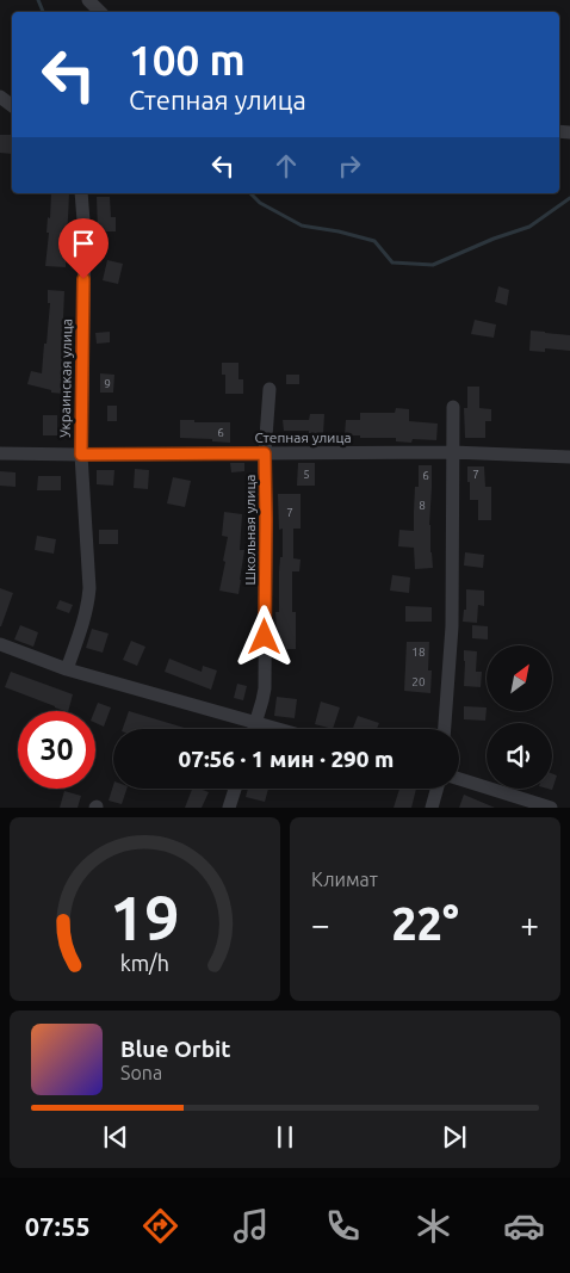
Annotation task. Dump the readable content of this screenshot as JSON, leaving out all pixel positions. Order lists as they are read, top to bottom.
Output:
{
  "streets": {
    "street": ["Украинская улица", "Степная улица", "Школьная улица"]
  },
  "crossings": [
    ["Украинская улица", "Степная улица"],
    ["Степная улица", "Школьная улица"]
  ],
  "house_numbers": [
    "9",
    "6",
    "5",
    "7",
    "6",
    "8",
    "7",
    "18",
    "20"
  ],
  "north": "top right",
  "page": {
    "turn": ["100 m", "Степная улица"],
    "limit": "30",
    "trip": "07:56 · 1 мин · 290 m",
    "tile": "Климат",
    "heat": ["−", "22°", "+"],
    "song": ["Blue Orbit", "Sona"],
    "tabs": "07:55",
    "gauge": ["19", "km/h"]
  }
}
